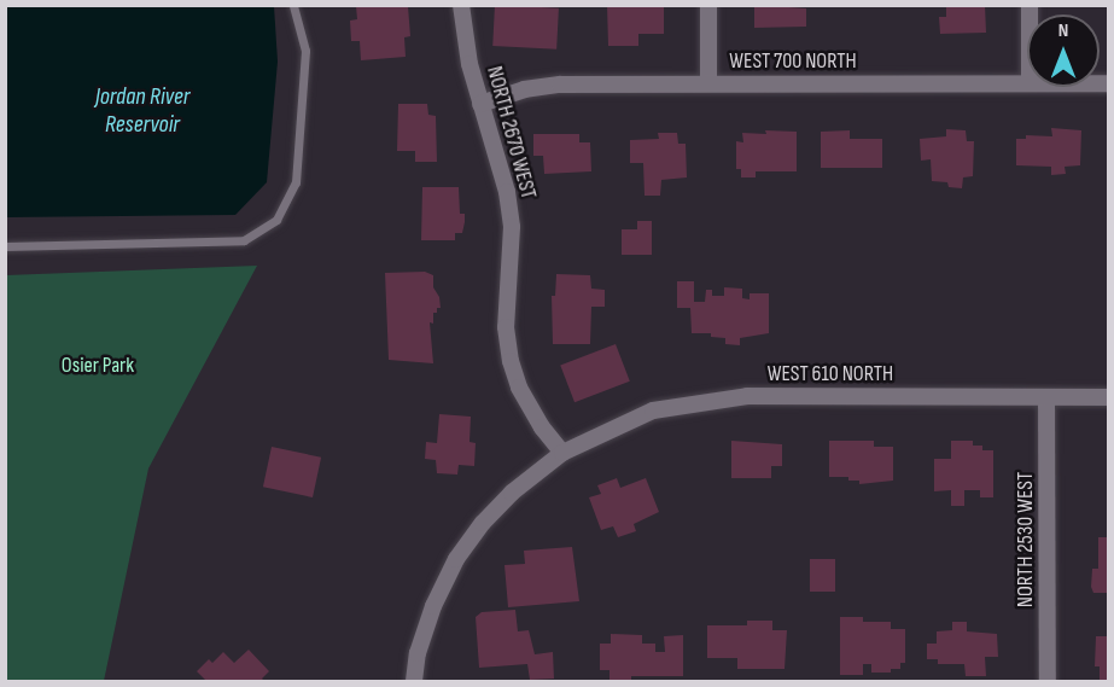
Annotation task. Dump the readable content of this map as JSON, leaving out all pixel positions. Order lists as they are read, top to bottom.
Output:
{
  "streets": {
    "street": [
      "WEST 700 NORTH",
      "NORTH 2670 WEST",
      "WEST 610 NORTH",
      "NORTH 2530 WEST"
    ]
  },
  "crossings": [
    ["WEST 700 NORTH", "NORTH 2670 WEST"],
    ["NORTH 2670 WEST", "WEST 610 NORTH"],
    ["WEST 610 NORTH", "NORTH 2530 WEST"]
  ],
  "water": ["Jordan River Reservoir"],
  "parks": ["Osier Park"],
  "north": "top"
}
